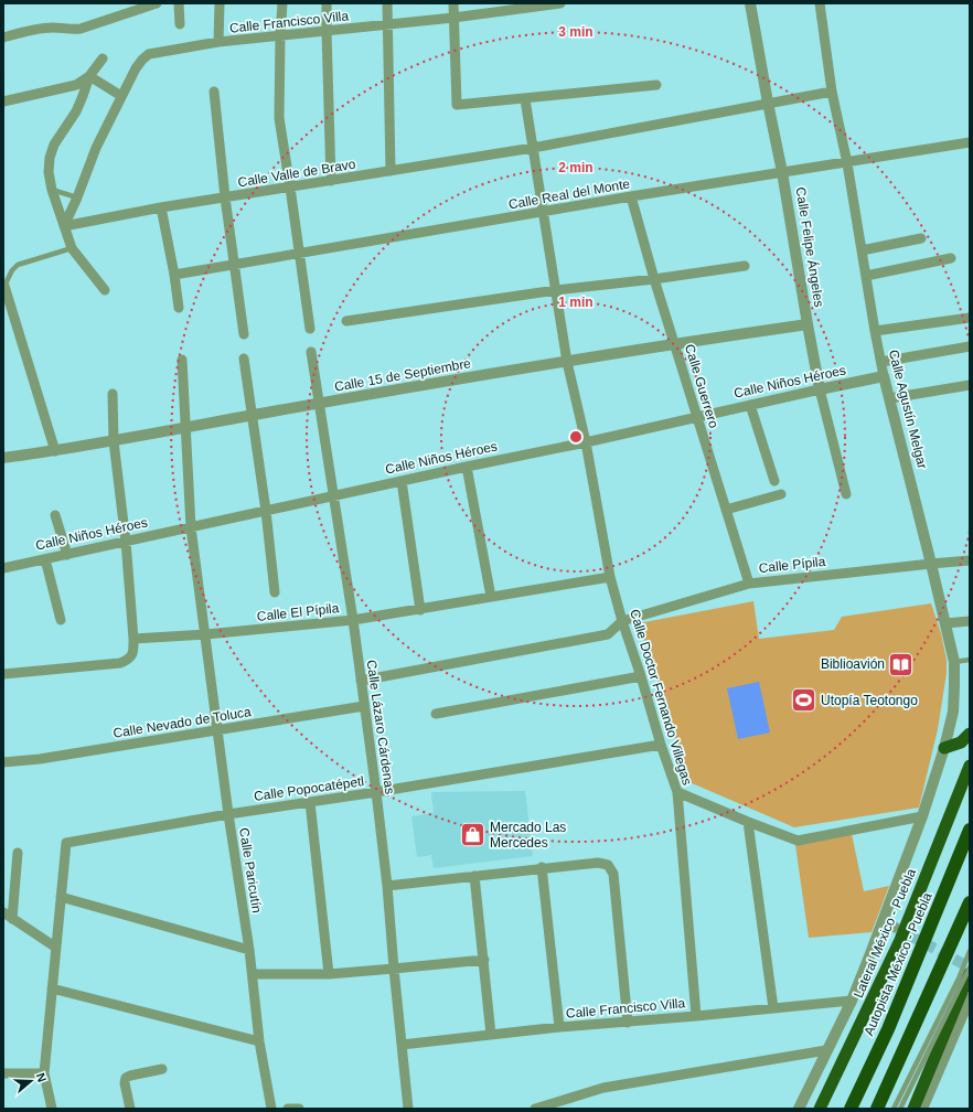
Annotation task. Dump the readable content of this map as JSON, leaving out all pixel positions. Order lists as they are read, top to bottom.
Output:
{
  "streets": {
    "highway": ["Lateral México - Puebla", "Autopista México - Puebla"],
    "street": [
      "Calle Francisco Villa",
      "Calle Valle de Bravo",
      "Calle Real del Monte",
      "Calle Felipe Ángeles",
      "Calle 15 de Septiembre",
      "Calle Niños Héroes",
      "Calle Guerrero",
      "Calle Agustín Melgar",
      "Calle Pípila",
      "Calle El Pípila",
      "Calle Doctor Fernando Villegas",
      "Calle Nevado de Toluca",
      "Calle Lázaro Cárdenas",
      "Calle Popocatépetl",
      "Calle Paricutín"
    ]
  },
  "crossings": [
    ["Calle Francisco Villa", "Calle Valle de Bravo"],
    ["Calle Francisco Villa", "Calle Agustín Melgar"],
    ["Calle Francisco Villa", "Calle Doctor Fernando Villegas"],
    ["Calle Francisco Villa", "Calle Lázaro Cárdenas"],
    ["Calle Valle de Bravo", "Calle Felipe Ángeles"],
    ["Calle Valle de Bravo", "Calle Agustín Melgar"],
    ["Calle Valle de Bravo", "Calle Doctor Fernando Villegas"],
    ["Calle Real del Monte", "Calle Felipe Ángeles"],
    ["Calle Real del Monte", "Calle Guerrero"],
    ["Calle Real del Monte", "Calle Agustín Melgar"],
    ["Calle Real del Monte", "Calle Doctor Fernando Villegas"],
    ["Calle Felipe Ángeles", "Calle 15 de Septiembre"],
    ["Calle Felipe Ángeles", "Calle Niños Héroes"],
    ["Calle 15 de Septiembre", "Calle Guerrero"],
    ["Calle 15 de Septiembre", "Calle Doctor Fernando Villegas"],
    ["Calle 15 de Septiembre", "Calle Lázaro Cárdenas"],
    ["Calle 15 de Septiembre", "Calle Paricutín"],
    ["Calle Niños Héroes", "Calle Guerrero"],
    ["Calle Niños Héroes", "Calle Agustín Melgar"],
    ["Calle Niños Héroes", "Calle Doctor Fernando Villegas"],
    ["Calle Niños Héroes", "Calle Lázaro Cárdenas"],
    ["Calle Niños Héroes", "Calle Paricutín"],
    ["Calle Guerrero", "Calle Pípila"],
    ["Calle Agustín Melgar", "Calle Pípila"],
    ["Calle Pípila", "Calle Doctor Fernando Villegas"],
    ["Calle El Pípila", "Calle Doctor Fernando Villegas"],
    ["Calle El Pípila", "Calle Lázaro Cárdenas"],
    ["Calle El Pípila", "Calle Paricutín"],
    ["Calle Doctor Fernando Villegas", "Calle Popocatépetl"],
    ["Calle Nevado de Toluca", "Calle Lázaro Cárdenas"],
    ["Calle Nevado de Toluca", "Calle Paricutín"],
    ["Calle Lázaro Cárdenas", "Calle Popocatépetl"],
    ["Calle Popocatépetl", "Calle Paricutín"]
  ],
  "places": {
    "library": ["Biblioavión"],
    "sports": ["Utopía Teotongo"],
    "shop": ["Mercado Las Mercedes"]
  },
  "north": "right",
  "rings": ["3 min", "2 min", "1 min"]
}
